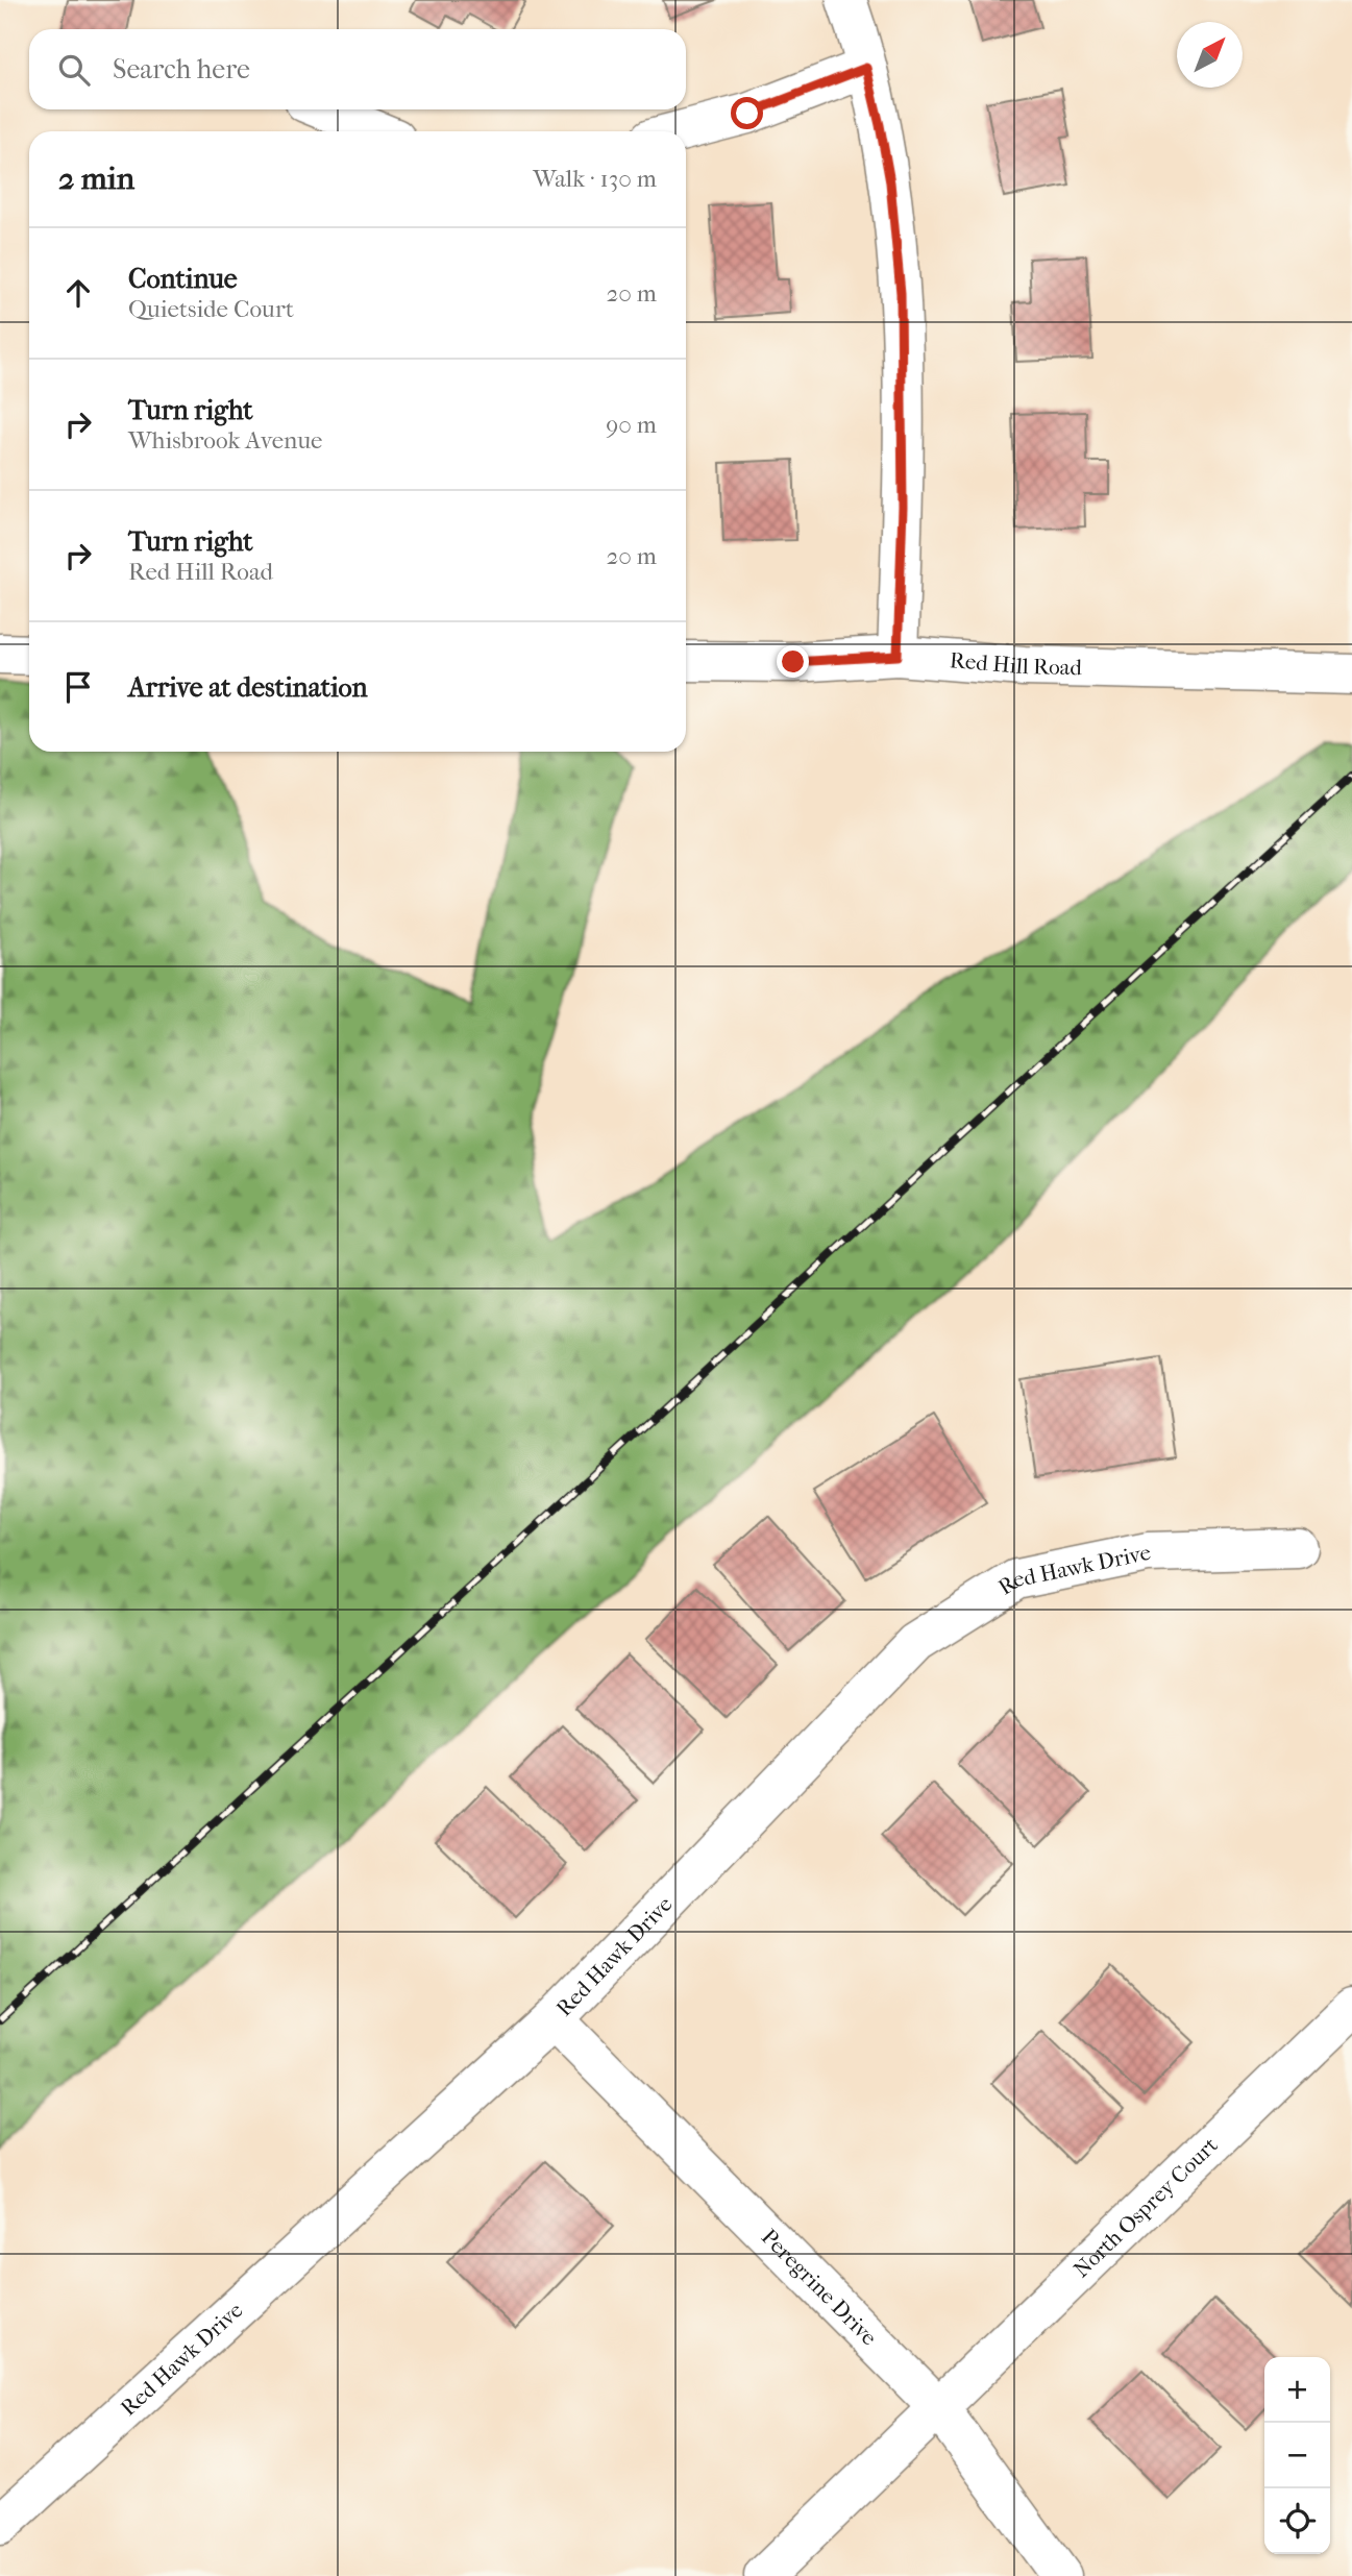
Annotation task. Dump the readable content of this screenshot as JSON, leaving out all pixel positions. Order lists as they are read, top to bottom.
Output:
{
  "streets": {
    "street": [
      "Red Hill Road",
      "Red Hawk Drive",
      "North Osprey Court",
      "Peregrine Drive"
    ]
  },
  "crossings": [
    ["Red Hawk Drive", "Peregrine Drive"],
    ["North Osprey Court", "Peregrine Drive"]
  ],
  "north": "top right",
  "page": {
    "search": "Search here",
    "heading": ["2 min", "Walk · 130 m"],
    "list": [
      ["Continue", "Quietside Court", "20 m"],
      ["Turn right", "Whisbrook Avenue", "90 m"],
      ["Turn right", "Red Hill Road", "20 m"],
      "Arrive at destination"
    ],
    "map_buttons": ["+", "−"]
  }
}
